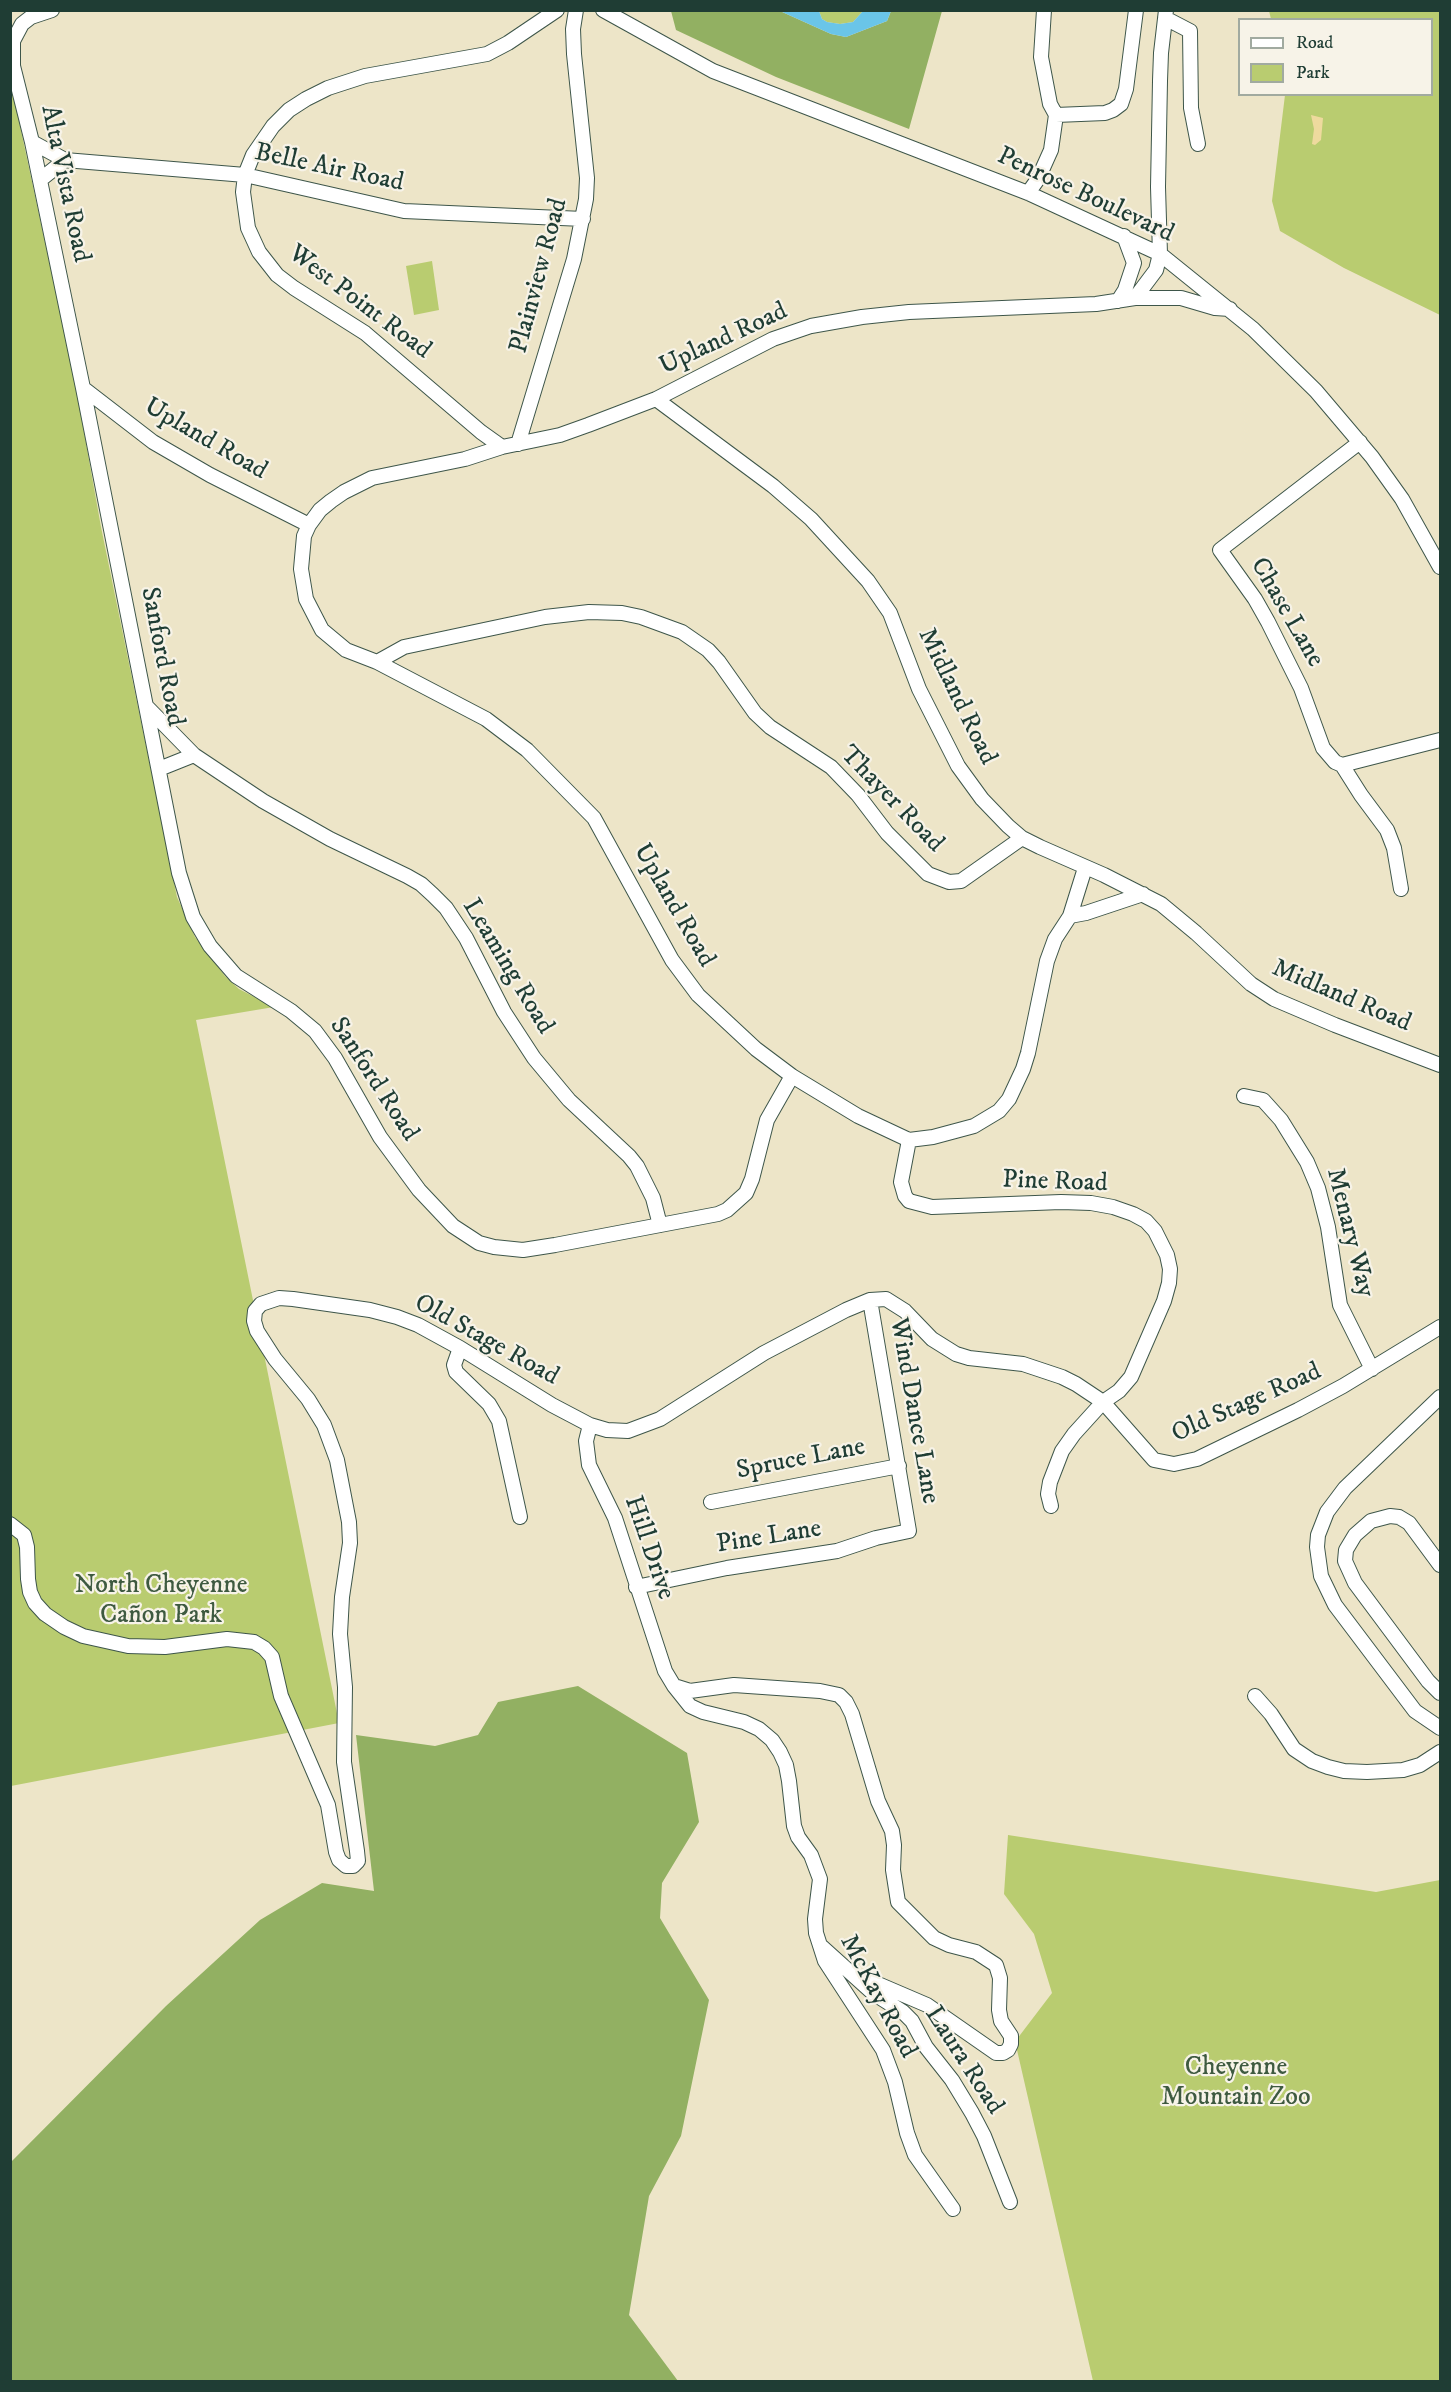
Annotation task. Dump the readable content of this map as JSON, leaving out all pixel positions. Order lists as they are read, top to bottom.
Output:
{
  "streets": {
    "street": [
      "Belle Air Road",
      "Alta Vista Road",
      "Penrose Boulevard",
      "Plainview Road",
      "West Point Road",
      "Upland Road",
      "Chase Lane",
      "Sanford Road",
      "Midland Road",
      "Thayer Road",
      "Leaming Road",
      "Pine Road",
      "Menary Way",
      "Old Stage Road",
      "Wind Dance Lane",
      "Spruce Lane",
      "Pine Lane",
      "Hill Drive",
      "McKay Road",
      "Laura Road"
    ]
  },
  "crossings": [
    ["Belle Air Road", "Alta Vista Road"],
    ["Belle Air Road", "Plainview Road"],
    ["Belle Air Road", "West Point Road"],
    ["Alta Vista Road", "Upland Road"],
    ["Alta Vista Road", "Sanford Road"],
    ["Penrose Boulevard", "Upland Road"],
    ["Penrose Boulevard", "Chase Lane"],
    ["Plainview Road", "Upland Road"],
    ["West Point Road", "Upland Road"],
    ["Upland Road", "Sanford Road"],
    ["Upland Road", "Midland Road"],
    ["Upland Road", "Thayer Road"],
    ["Upland Road", "Pine Road"],
    ["Sanford Road", "Leaming Road"],
    ["Midland Road", "Thayer Road"],
    ["Pine Road", "Old Stage Road"],
    ["Menary Way", "Old Stage Road"],
    ["Old Stage Road", "Wind Dance Lane"],
    ["Old Stage Road", "Hill Drive"],
    ["Wind Dance Lane", "Spruce Lane"],
    ["Wind Dance Lane", "Pine Lane"],
    ["Pine Lane", "Hill Drive"],
    ["Hill Drive", "McKay Road"],
    ["McKay Road", "Laura Road"]
  ],
  "parks": ["North Cheyenne Cañon Park", "Cheyenne Mountain Zoo"],
  "legend": ["Road", "Park"]
}
